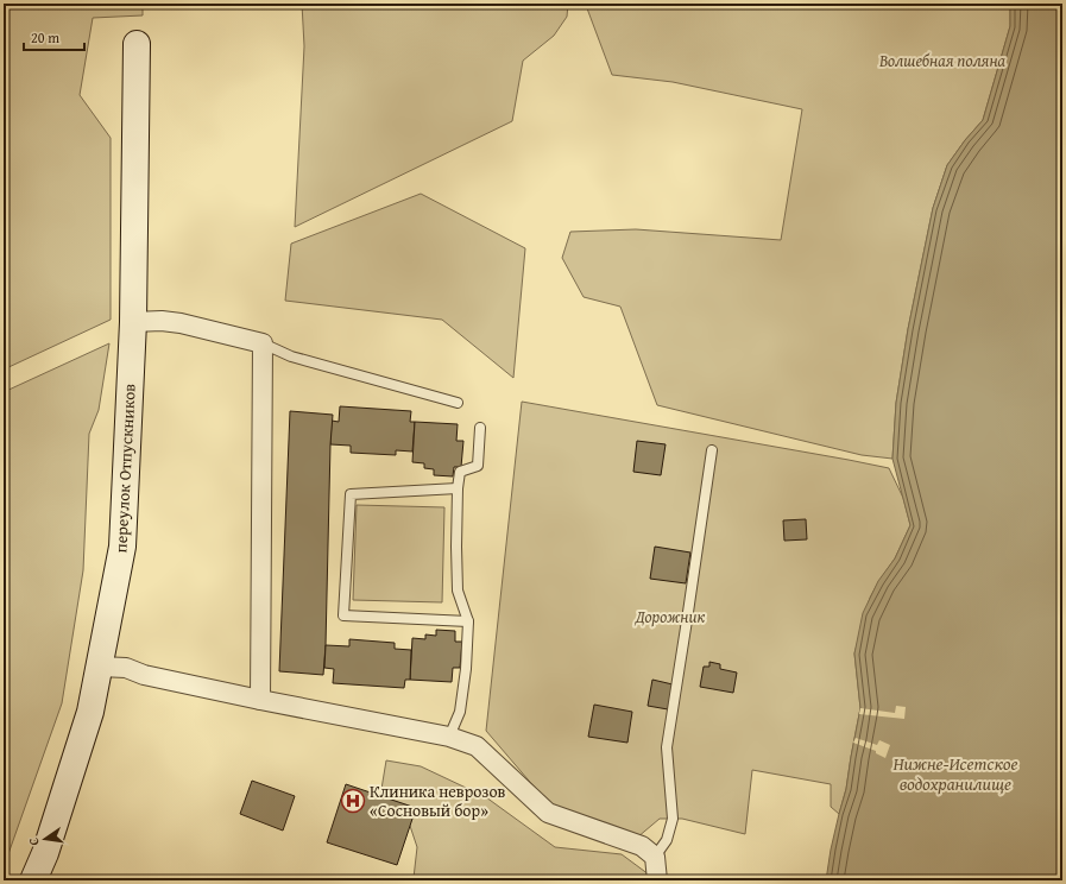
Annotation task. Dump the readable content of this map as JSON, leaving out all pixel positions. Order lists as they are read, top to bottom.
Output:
{
  "streets": {
    "street": ["переулок Отпускников"]
  },
  "water": ["Нижне-Исетское водохранилище"],
  "parks": ["Волшебная поляна", "Дорожник"],
  "places": {
    "hospital": ["Клиника неврозов «Сосновый бор»"]
  },
  "scale_bar": "20 m",
  "north": "left"
}
